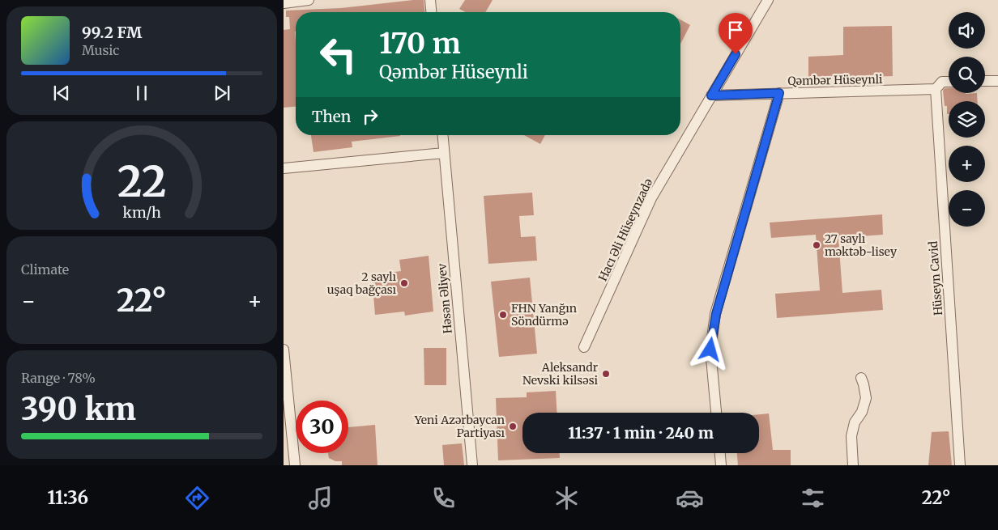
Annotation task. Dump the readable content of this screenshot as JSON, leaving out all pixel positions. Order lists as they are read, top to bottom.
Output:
{
  "streets": {
    "street": [
      "Qəmbər Hüseynli",
      "Hacı Əli Hüseynzadə",
      "Hüseyn Cavid",
      "Həsən Əliyev"
    ]
  },
  "crossings": [
    ["Qəmbər Hüseynli", "Hacı Əli Hüseynzadə"],
    ["Qəmbər Hüseynli", "Hüseyn Cavid"]
  ],
  "places": [
    "27 saylı məktəb-lisey",
    "2 saylı uşaq bağçası",
    "FHN Yanğın Söndürmə",
    "Aleksandr Nevski kilsəsi",
    "Yeni Azərbaycan Partiyası"
  ],
  "page": {
    "map_buttons": ["+", "−"],
    "turn": ["170 m", "Qəmbər Hüseynli"],
    "song": ["99.2 FM", "Music"],
    "then": "Then",
    "tile": [
      "Climate",
      ["Range · 78%", "390 km"]
    ],
    "heat": ["−", "22°", "+"],
    "limit": "30",
    "trip": "11:37 · 1 min · 240 m",
    "tabs": ["11:36", "22°"],
    "gauge": ["22", "km/h"]
  }
}
